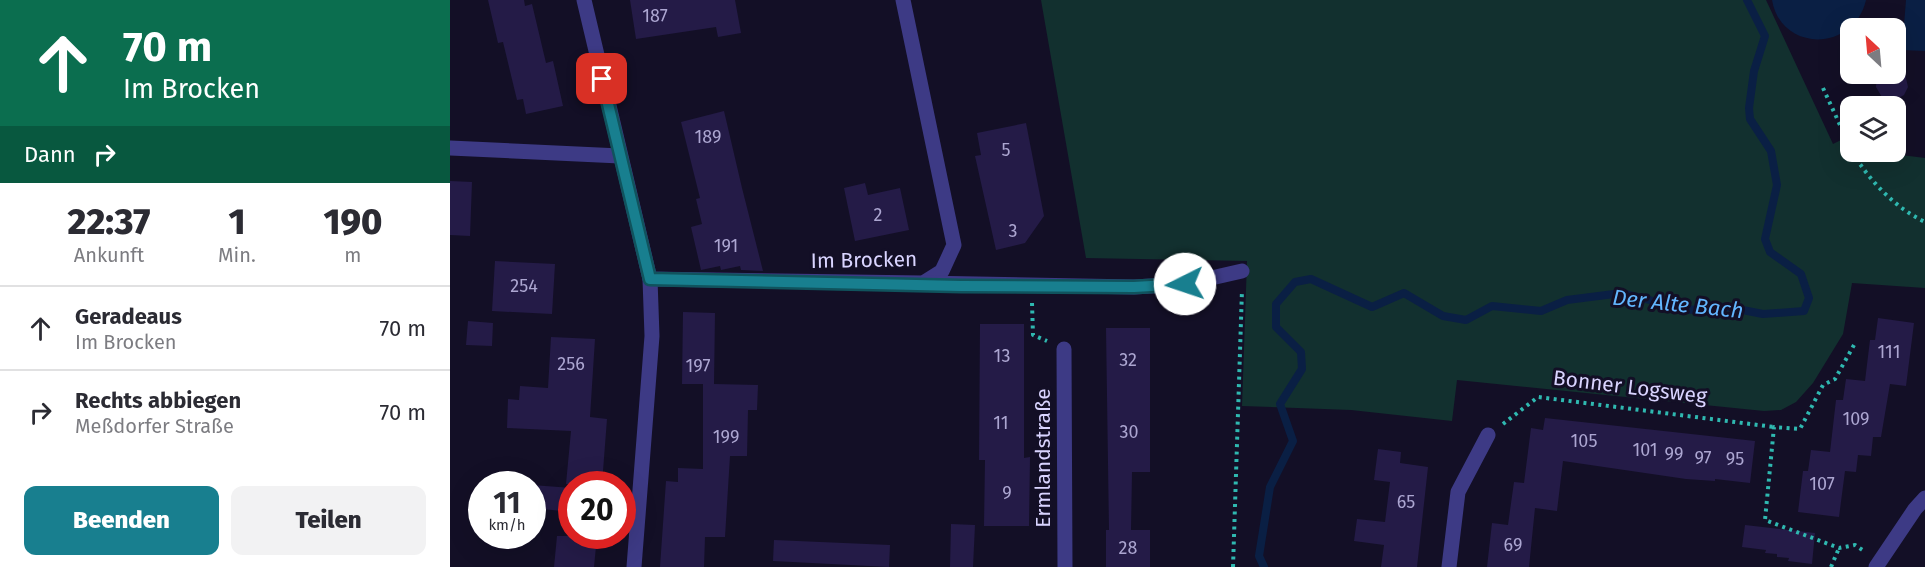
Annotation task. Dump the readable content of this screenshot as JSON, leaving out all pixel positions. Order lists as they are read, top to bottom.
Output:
{
  "streets": {
    "street": ["Im Brocken", "Ermlandstraße"],
    "path": ["Bonner Logsweg"]
  },
  "water": ["Der Alte Bach"],
  "house_numbers": [
    "187",
    "189",
    "5",
    "2",
    "3",
    "191",
    "254",
    "111",
    "13",
    "32",
    "256",
    "197",
    "109",
    "11",
    "30",
    "199",
    "105",
    "101",
    "99",
    "97",
    "95",
    "107",
    "9",
    "65",
    "69",
    "28"
  ],
  "north": "top left",
  "page": {
    "turn": ["70 m", "Im Brocken"],
    "then": "Dann",
    "eta": [
      "22:37",
      "Ankunft",
      "1",
      "Min.",
      "190",
      "m"
    ],
    "list": [
      {
        "name": "Geradeaus",
        "note": "Im Brocken",
        "value": "70 m"
      },
      {
        "name": "Rechts abbiegen",
        "note": "Meßdorfer Straße",
        "value": "70 m"
      }
    ],
    "speed": "11 km/h",
    "limit": "20",
    "buttons": ["Beenden", "Teilen"]
  }
}
